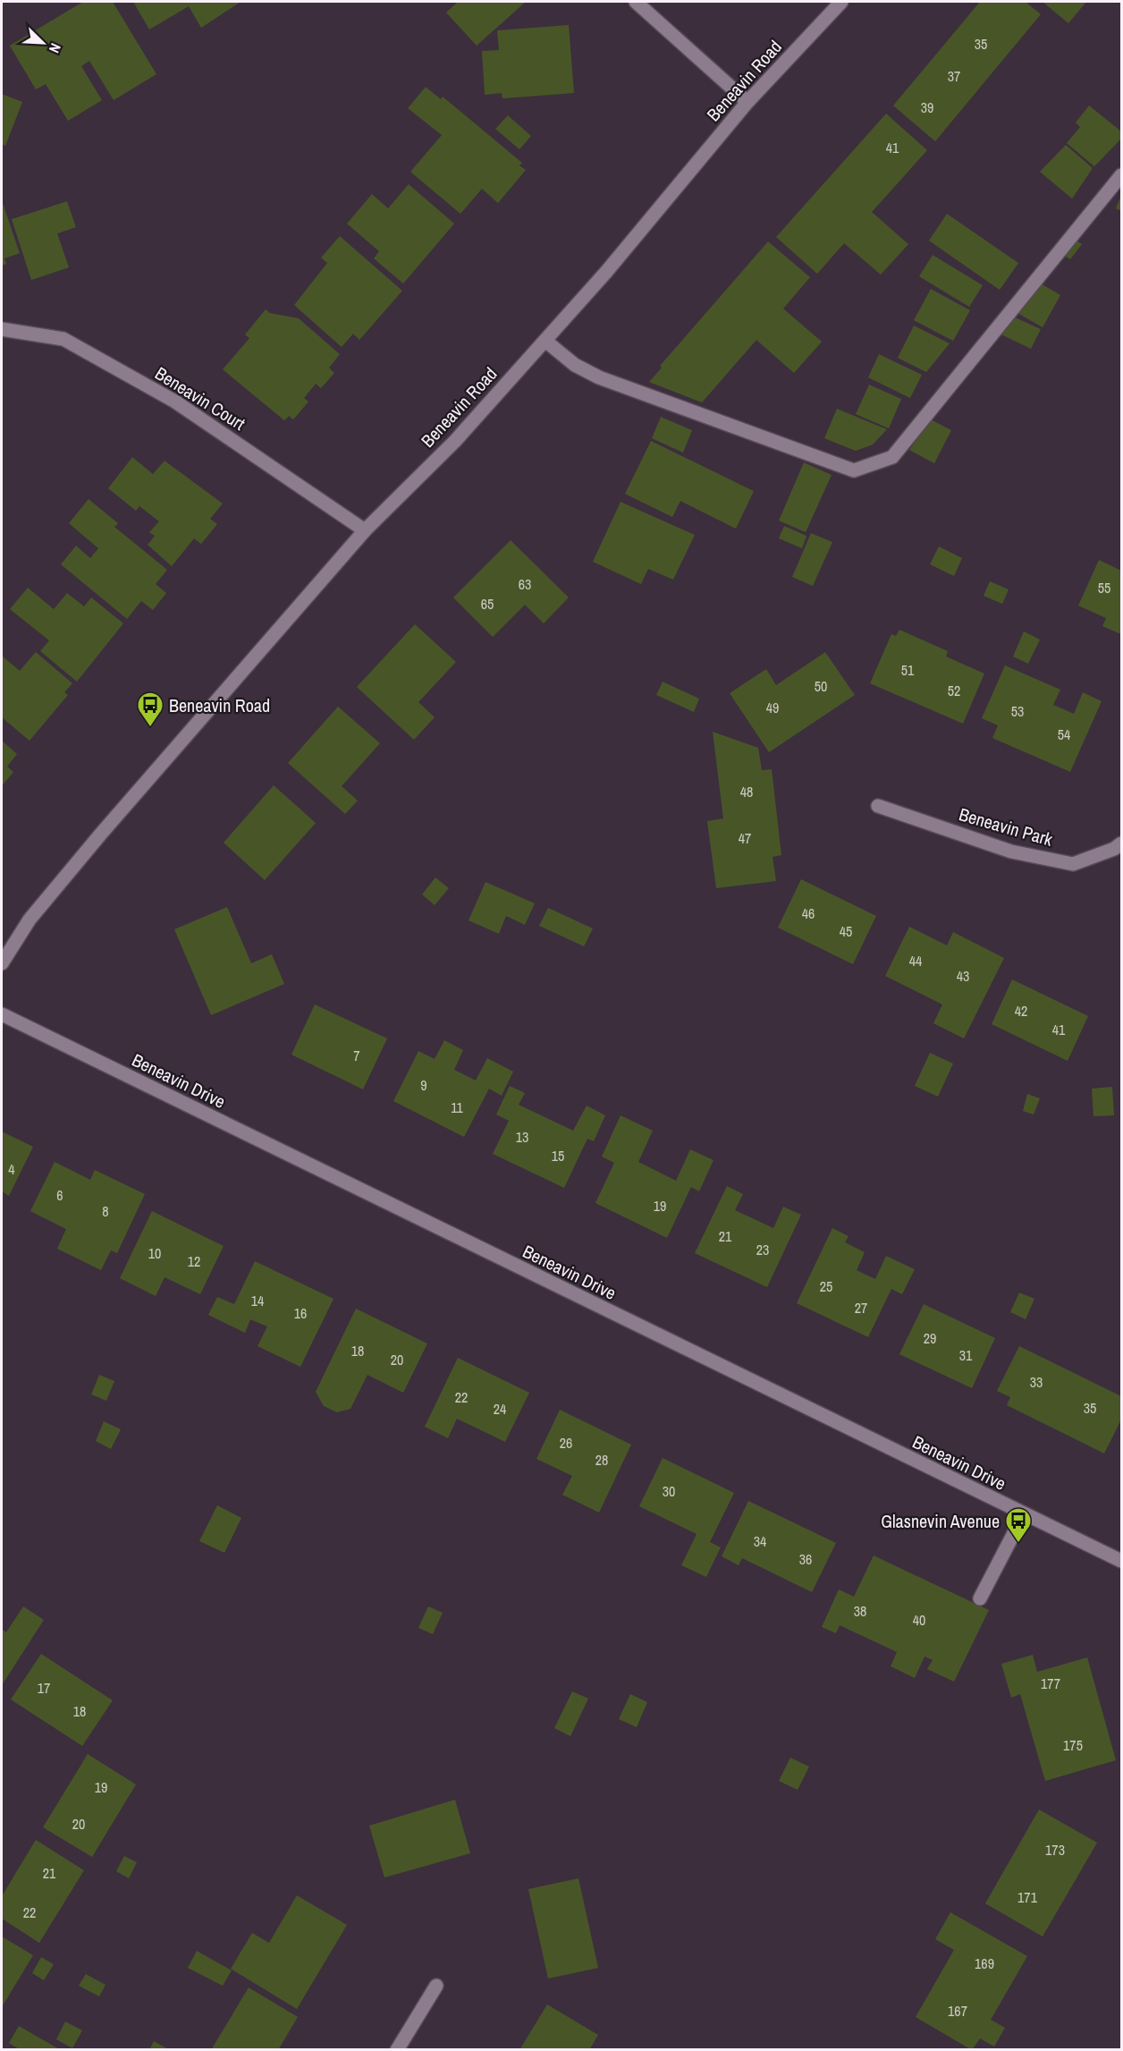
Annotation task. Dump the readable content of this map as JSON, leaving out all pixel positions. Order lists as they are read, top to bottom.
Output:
{
  "streets": {
    "street": [
      "Beneavin Road",
      "Beneavin Court",
      "Beneavin Park",
      "Beneavin Drive"
    ]
  },
  "crossings": [
    ["Beneavin Road", "Beneavin Court"]
  ],
  "places": {
    "bus stop": ["Beneavin Road", "Glasnevin Avenue"]
  },
  "house_numbers": [
    "35",
    "37",
    "39",
    "41",
    "63",
    "55",
    "65",
    "51",
    "50",
    "52",
    "49",
    "53",
    "54",
    "48",
    "47",
    "46",
    "45",
    "44",
    "43",
    "42",
    "41",
    "7",
    "9",
    "11",
    "13",
    "15",
    "4",
    "6",
    "19",
    "8",
    "21",
    "23",
    "10",
    "12",
    "25",
    "14",
    "27",
    "16",
    "29",
    "18",
    "31",
    "20",
    "33",
    "22",
    "35",
    "24",
    "26",
    "28",
    "30",
    "34",
    "36",
    "38",
    "40",
    "177",
    "17",
    "18",
    "175",
    "19",
    "20",
    "173",
    "21",
    "171",
    "22",
    "169",
    "167"
  ],
  "north": "bottom right"
}
